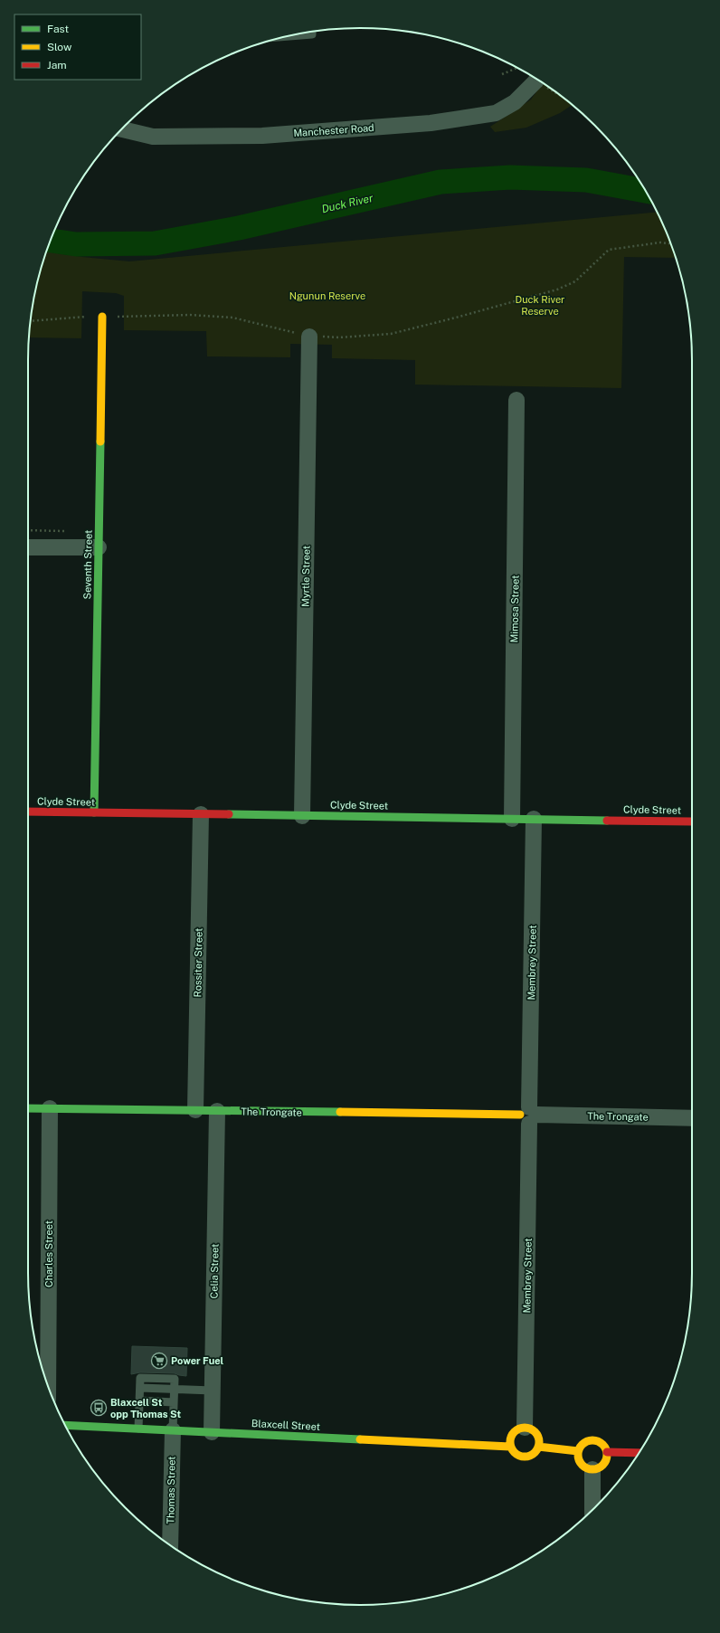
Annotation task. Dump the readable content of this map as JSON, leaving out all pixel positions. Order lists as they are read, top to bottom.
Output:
{
  "streets": {
    "street": [
      "Manchester Road",
      "Seventh Street",
      "Myrtle Street",
      "Mimosa Street",
      "Clyde Street",
      "Rossiter Street",
      "Membrey Street",
      "The Trongate",
      "Charles Street",
      "Celia Street",
      "Blaxcell Street",
      "Thomas Street"
    ]
  },
  "crossings": [
    ["Seventh Street", "Clyde Street"],
    ["Myrtle Street", "Clyde Street"],
    ["Mimosa Street", "Clyde Street"],
    ["Clyde Street", "Rossiter Street"],
    ["Clyde Street", "Membrey Street"],
    ["Rossiter Street", "The Trongate"],
    ["Membrey Street", "The Trongate"],
    ["Membrey Street", "Blaxcell Street"],
    ["The Trongate", "Charles Street"],
    ["The Trongate", "Celia Street"],
    ["Celia Street", "Blaxcell Street"],
    ["Blaxcell Street", "Thomas Street"]
  ],
  "water": ["Duck River"],
  "parks": ["Ngunun Reserve", "Duck River Reserve"],
  "places": {
    "supermarket": ["Power Fuel"],
    "bus stop": ["Blaxcell St opp Thomas St"]
  },
  "legend": ["Fast", "Slow", "Jam"]
}
